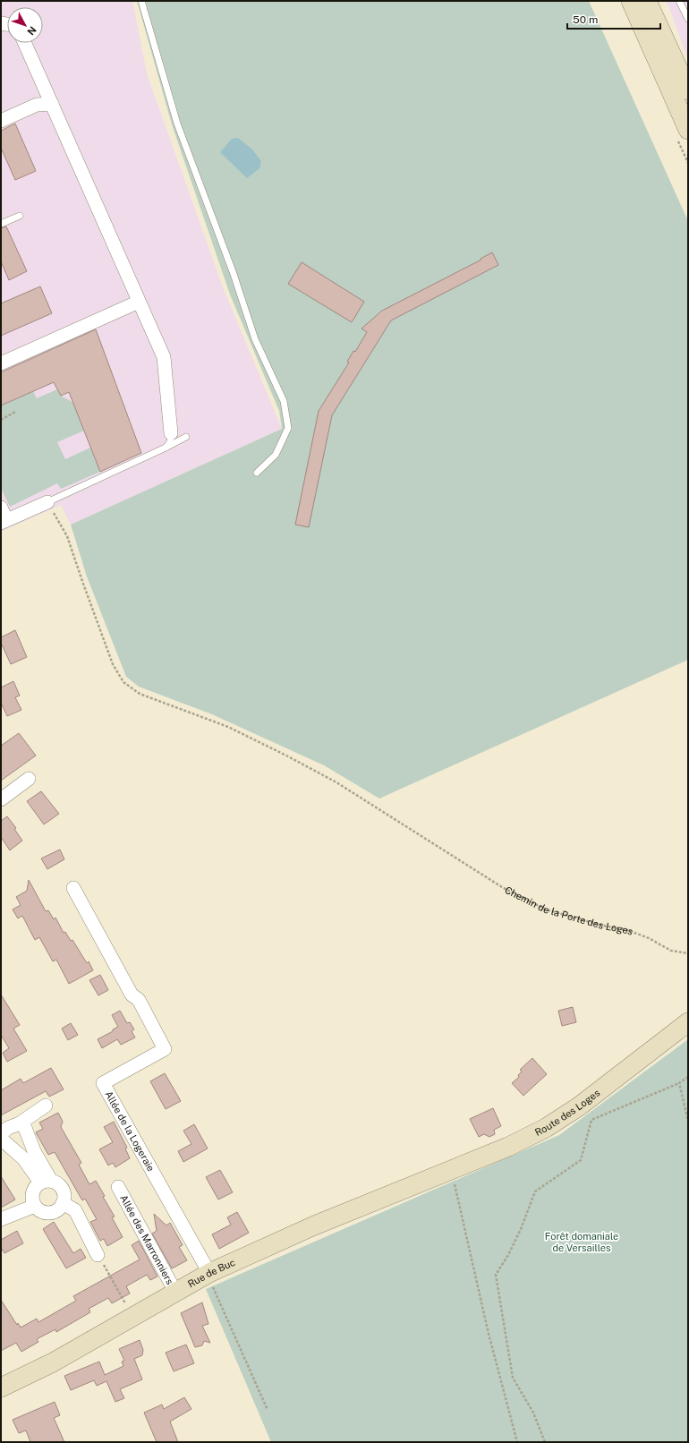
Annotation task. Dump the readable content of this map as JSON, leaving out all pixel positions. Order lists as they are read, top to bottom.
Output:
{
  "streets": {
    "street": [
      "Route des Loges",
      "Allée de la Logeraie",
      "Allée des Marronniers",
      "Rue de Buc"
    ],
    "path": ["Chemin de la Porte des Loges"]
  },
  "crossings": [
    ["Route des Loges", "Rue de Buc"],
    ["Allée de la Logeraie", "Rue de Buc"],
    ["Allée des Marronniers", "Rue de Buc"]
  ],
  "parks": ["Forêt domaniale de Versailles"],
  "scale_bar": "50 m",
  "north": "bottom right"
}
